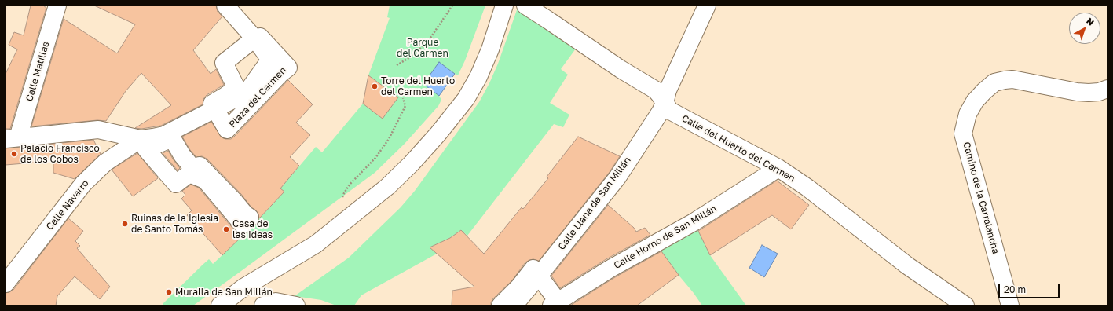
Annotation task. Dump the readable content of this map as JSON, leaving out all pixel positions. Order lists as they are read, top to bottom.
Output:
{
  "streets": {
    "street": [
      "Calle Matillas",
      "Plaza del Carmen",
      "Calle del Huerto del Carmen",
      "Camino de la Carralancha",
      "Calle Llana de San Millán",
      "Calle Navarro",
      "Calle Horno de San Millán"
    ]
  },
  "crossings": [
    ["Plaza del Carmen", "Calle Navarro"],
    ["Calle del Huerto del Carmen", "Calle Llana de San Millán"],
    ["Calle del Huerto del Carmen", "Calle Horno de San Millán"]
  ],
  "parks": ["Parque del Carmen"],
  "places": [
    "Torre del Huerto del Carmen",
    "Palacio Francisco de los Cobos",
    "Ruinas de la Iglesia de Santo Tomás",
    "Casa de las Ideas",
    "Muralla de San Millán"
  ],
  "scale_bar": "20 m",
  "north": "top right"
}
